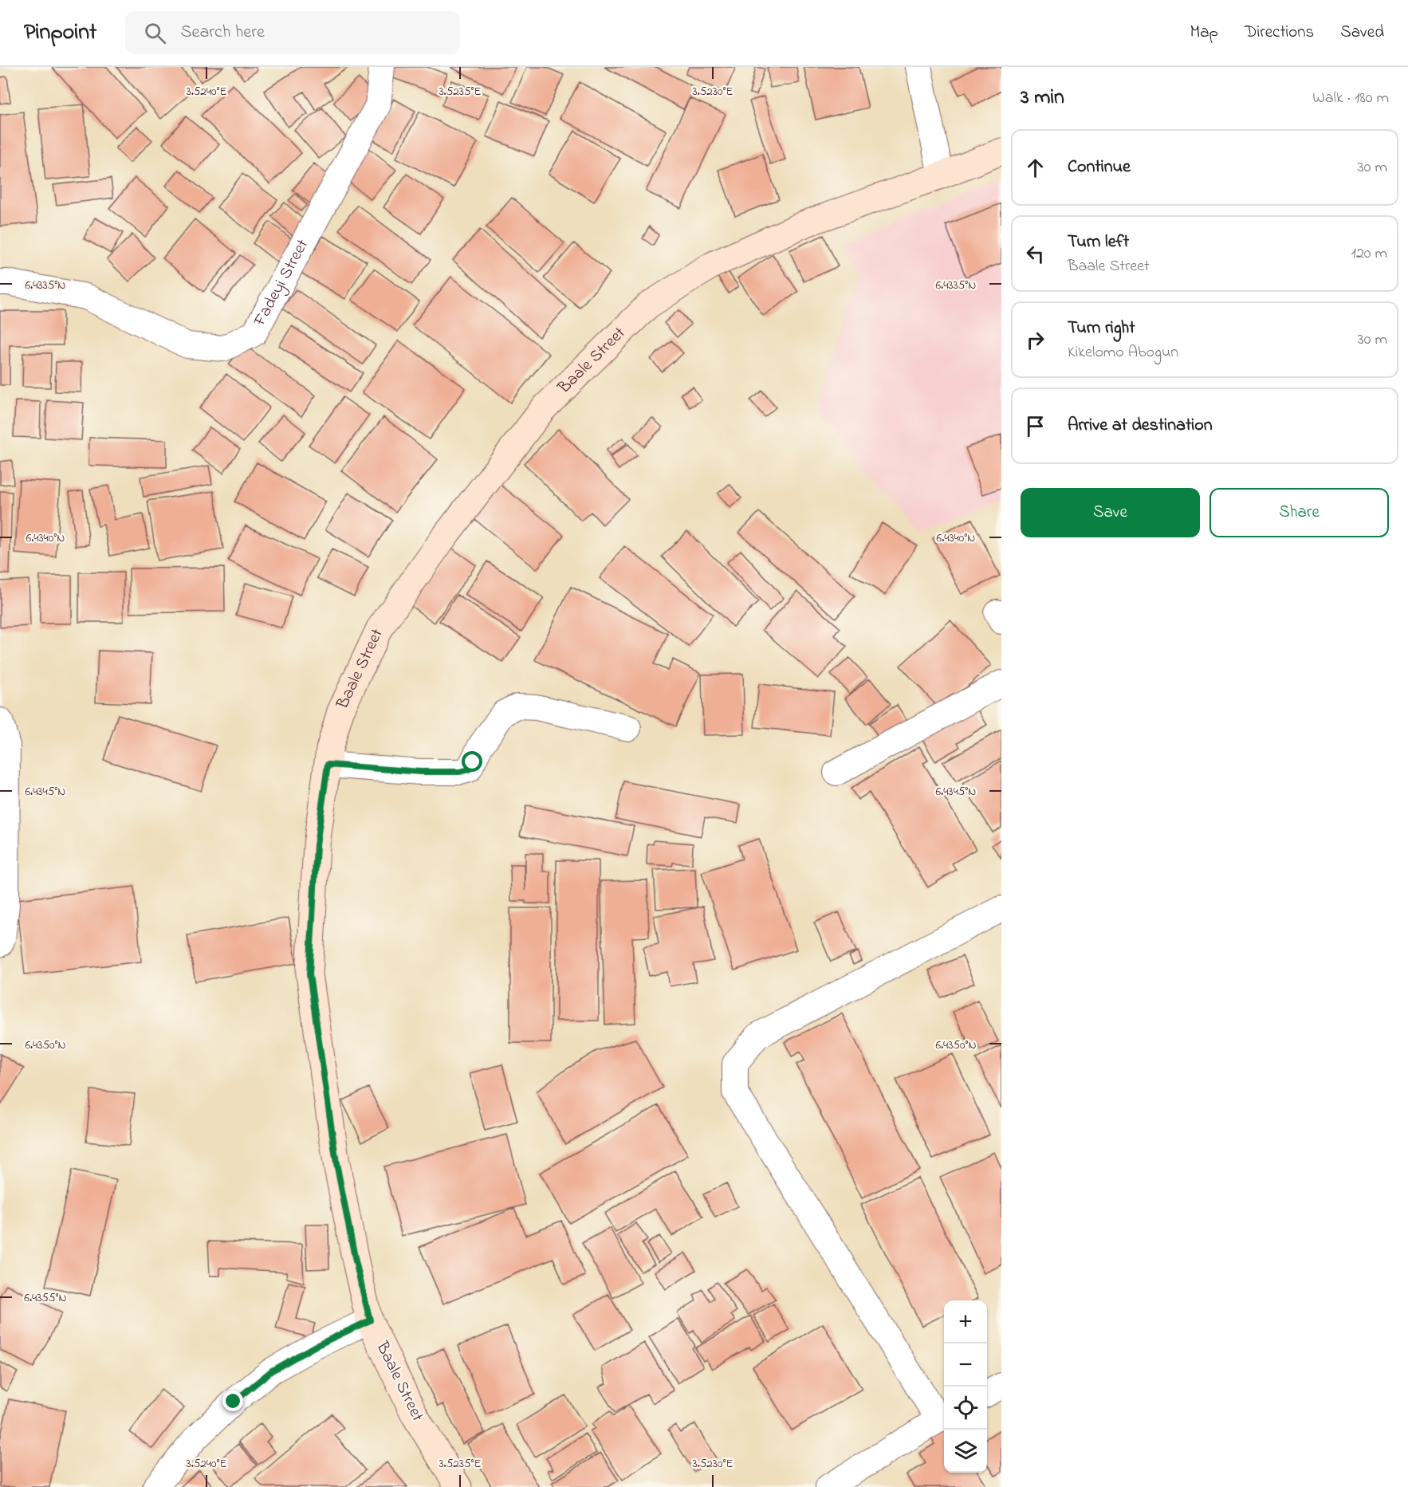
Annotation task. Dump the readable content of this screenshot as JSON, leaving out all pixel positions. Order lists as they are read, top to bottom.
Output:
{
  "streets": {
    "street": ["Fadeyi Street", "Baale Street"]
  },
  "page": {
    "header": "Pinpoint",
    "search": "Search here",
    "nav": ["Map", "Directions", "Saved"],
    "heading": ["3 min", "Walk · 180 m"],
    "list": [
      ["Continue", "30 m"],
      ["Turn left", "Baale Street", "120 m"],
      ["Turn right", "Kikelomo Abogun", "30 m"],
      "Arrive at destination"
    ],
    "buttons": ["Save", "Share"],
    "map_buttons": ["+", "−"]
  },
  "coordinates": [
    "3.5240°E",
    "3.5235°E",
    "3.5230°E",
    "6.4335°N",
    "6.4340°N",
    "6.4345°N",
    "6.4350°N",
    "6.4355°N"
  ]
}
